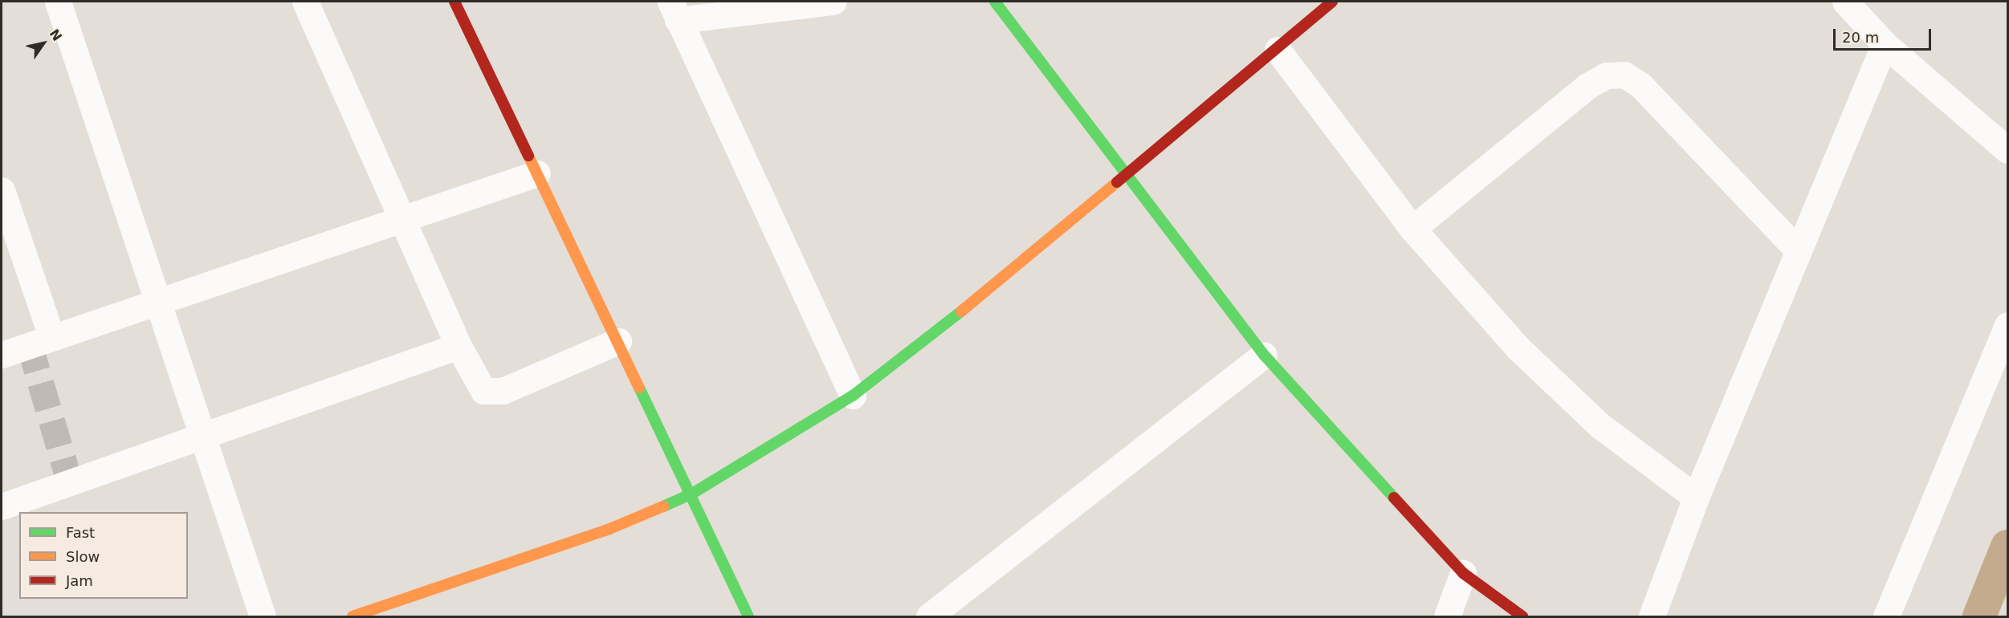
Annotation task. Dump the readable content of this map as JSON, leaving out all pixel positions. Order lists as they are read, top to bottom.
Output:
{
  "legend": ["Fast", "Slow", "Jam"],
  "scale_bar": "20 m",
  "north": "top right"
}
